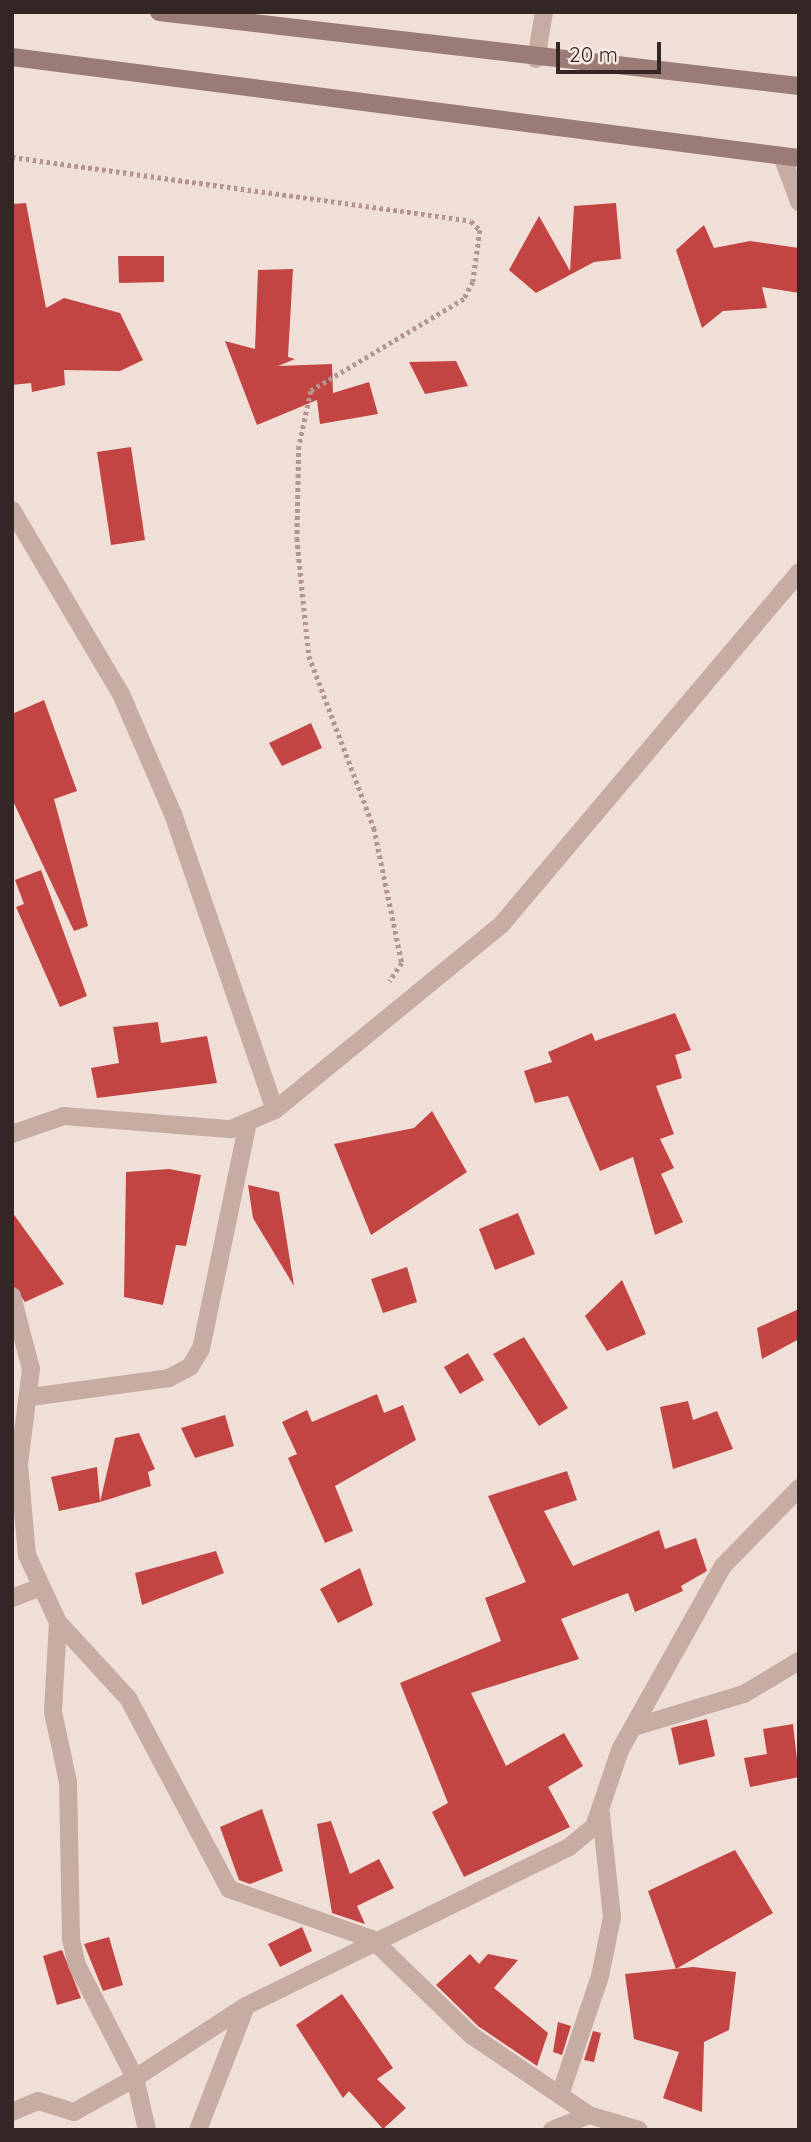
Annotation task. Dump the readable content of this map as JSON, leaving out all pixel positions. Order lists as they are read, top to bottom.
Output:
{
  "scale_bar": "20 m"
}
